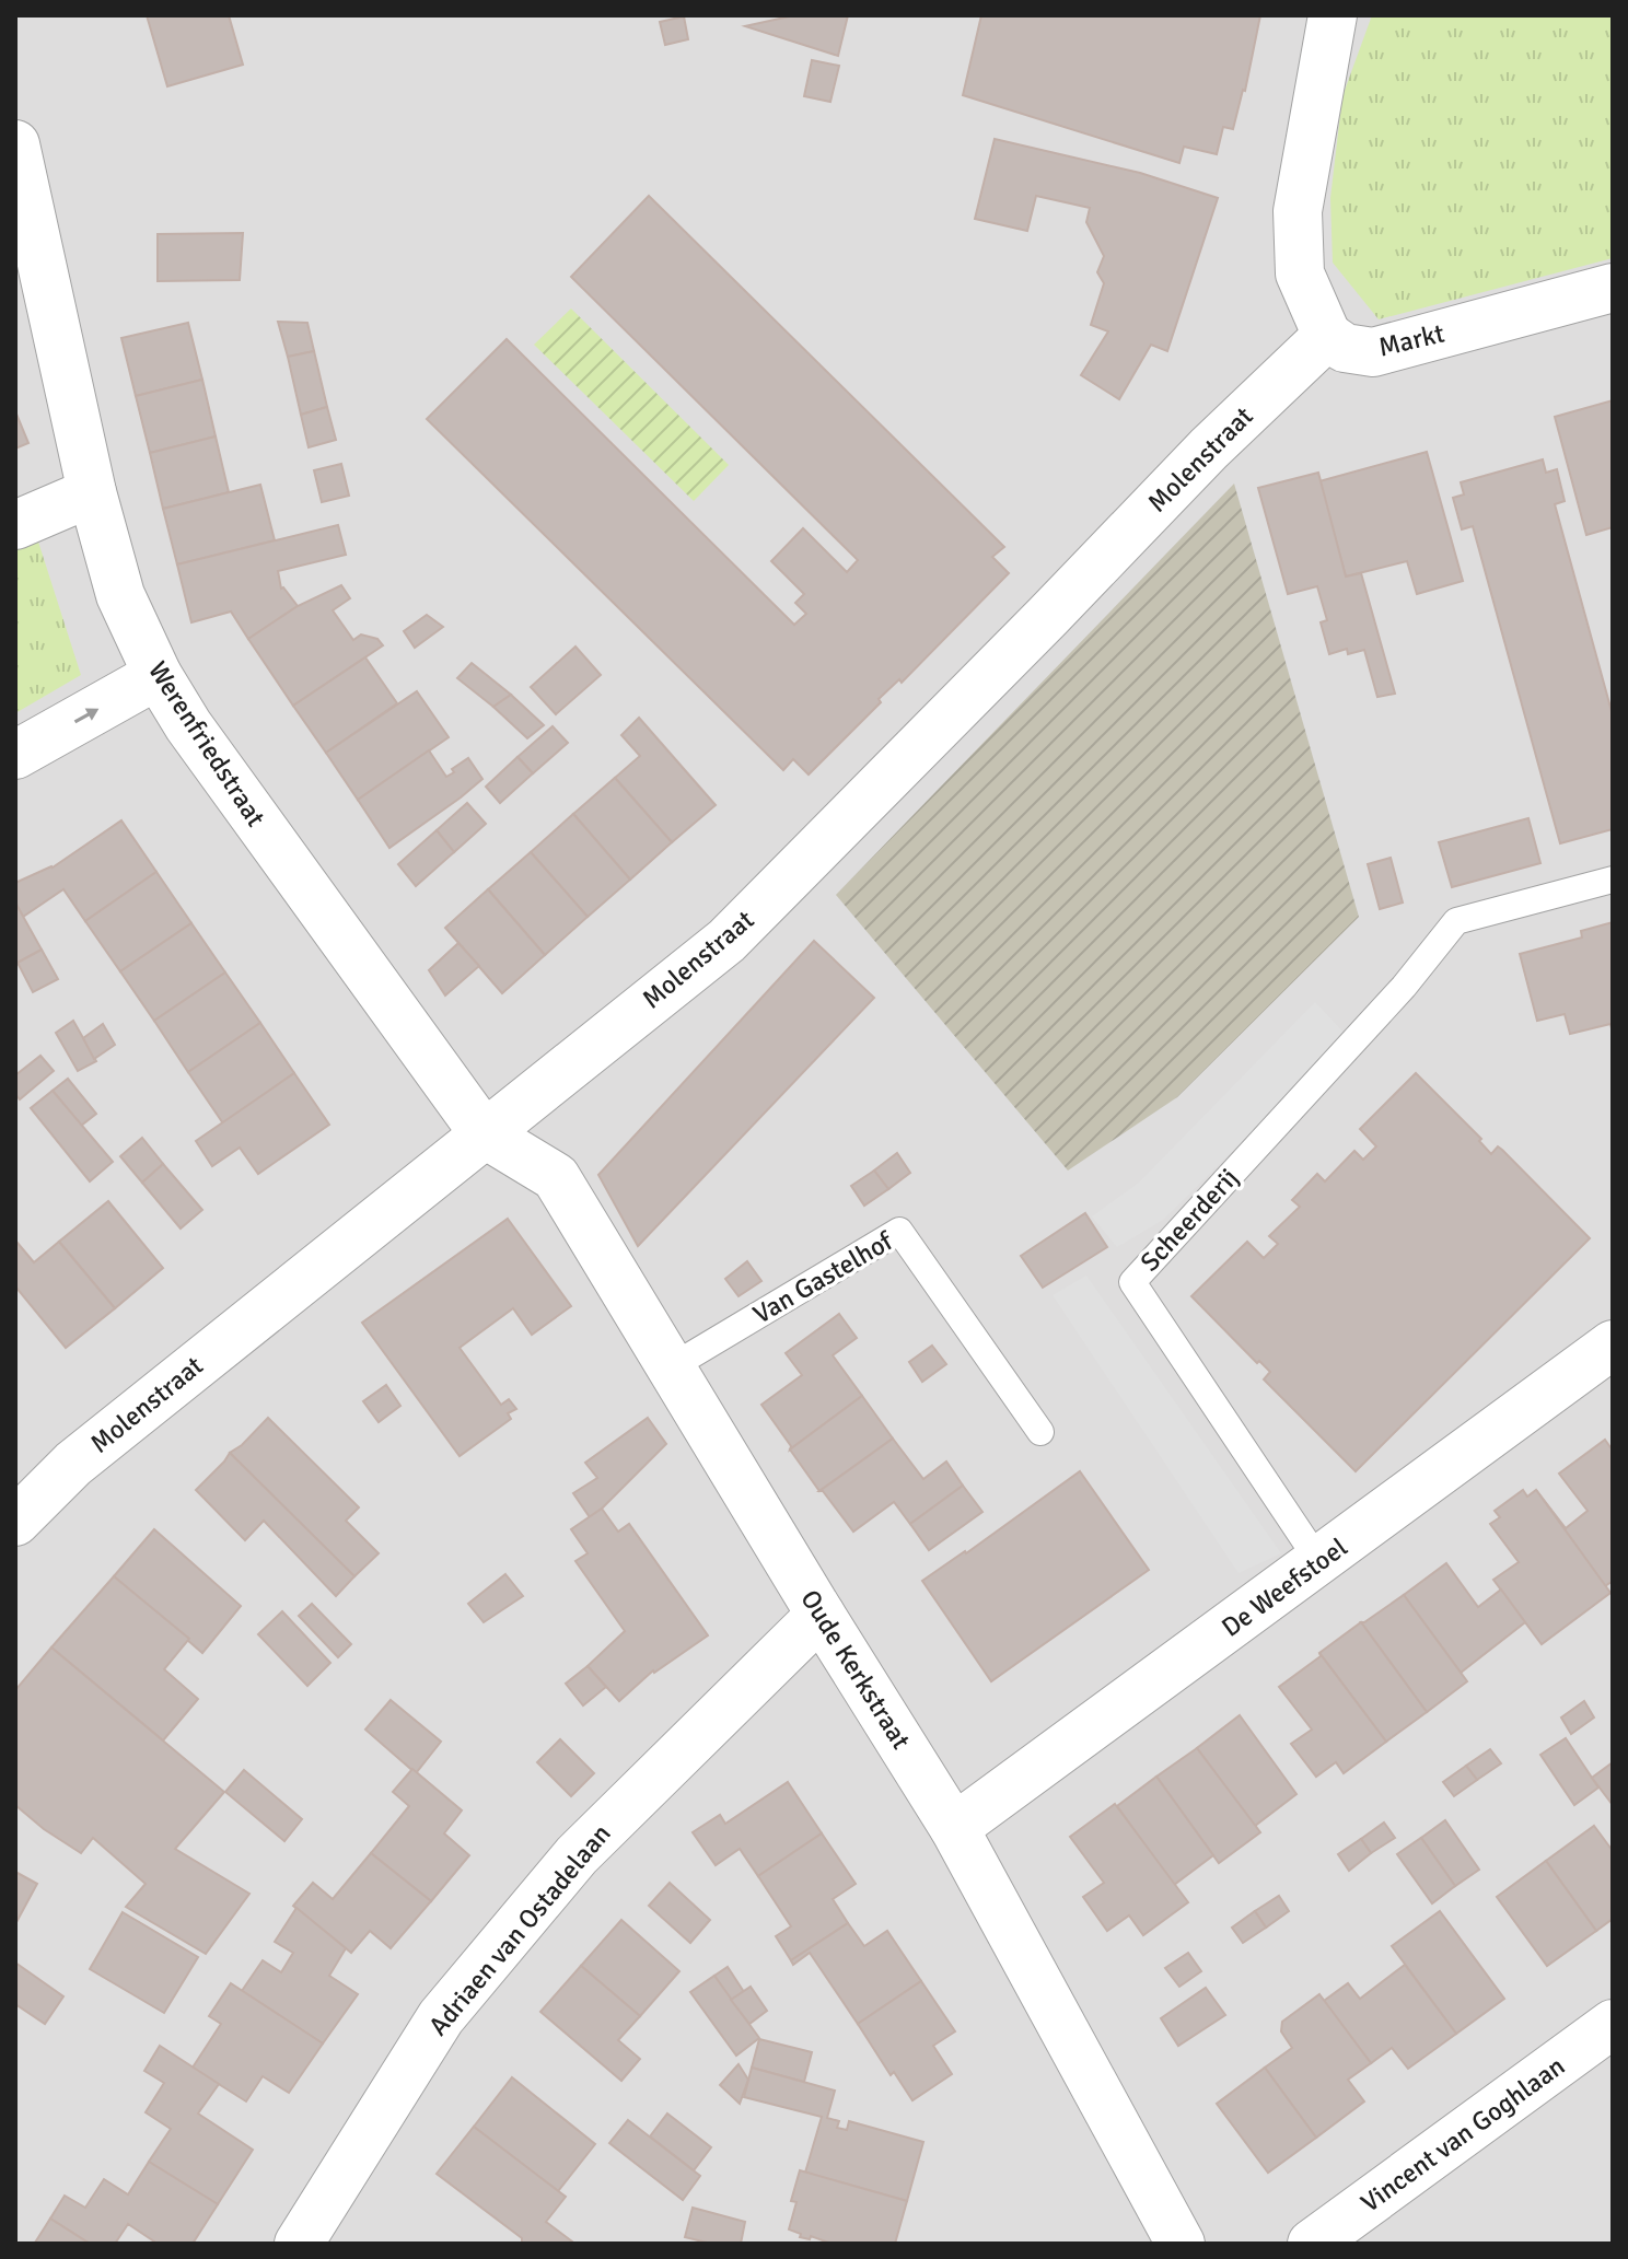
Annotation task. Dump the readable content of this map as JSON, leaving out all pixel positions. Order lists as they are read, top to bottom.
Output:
{
  "streets": {
    "street": [
      "Markt",
      "Molenstraat",
      "Werenfriedstraat",
      "De Weefstoel",
      "Oude Kerkstraat",
      "Adriaen van Ostadelaan",
      "Vincent van Goghlaan"
    ],
    "lane": ["Scheerderij", "Van Gastelhof"]
  },
  "crossings": [
    ["Markt", "Molenstraat"],
    ["Molenstraat", "Werenfriedstraat"],
    ["Molenstraat", "Oude Kerkstraat"],
    ["Werenfriedstraat", "Oude Kerkstraat"],
    ["Scheerderij", "De Weefstoel"],
    ["Van Gastelhof", "Oude Kerkstraat"],
    ["De Weefstoel", "Oude Kerkstraat"],
    ["Oude Kerkstraat", "Adriaen van Ostadelaan"]
  ]
}
